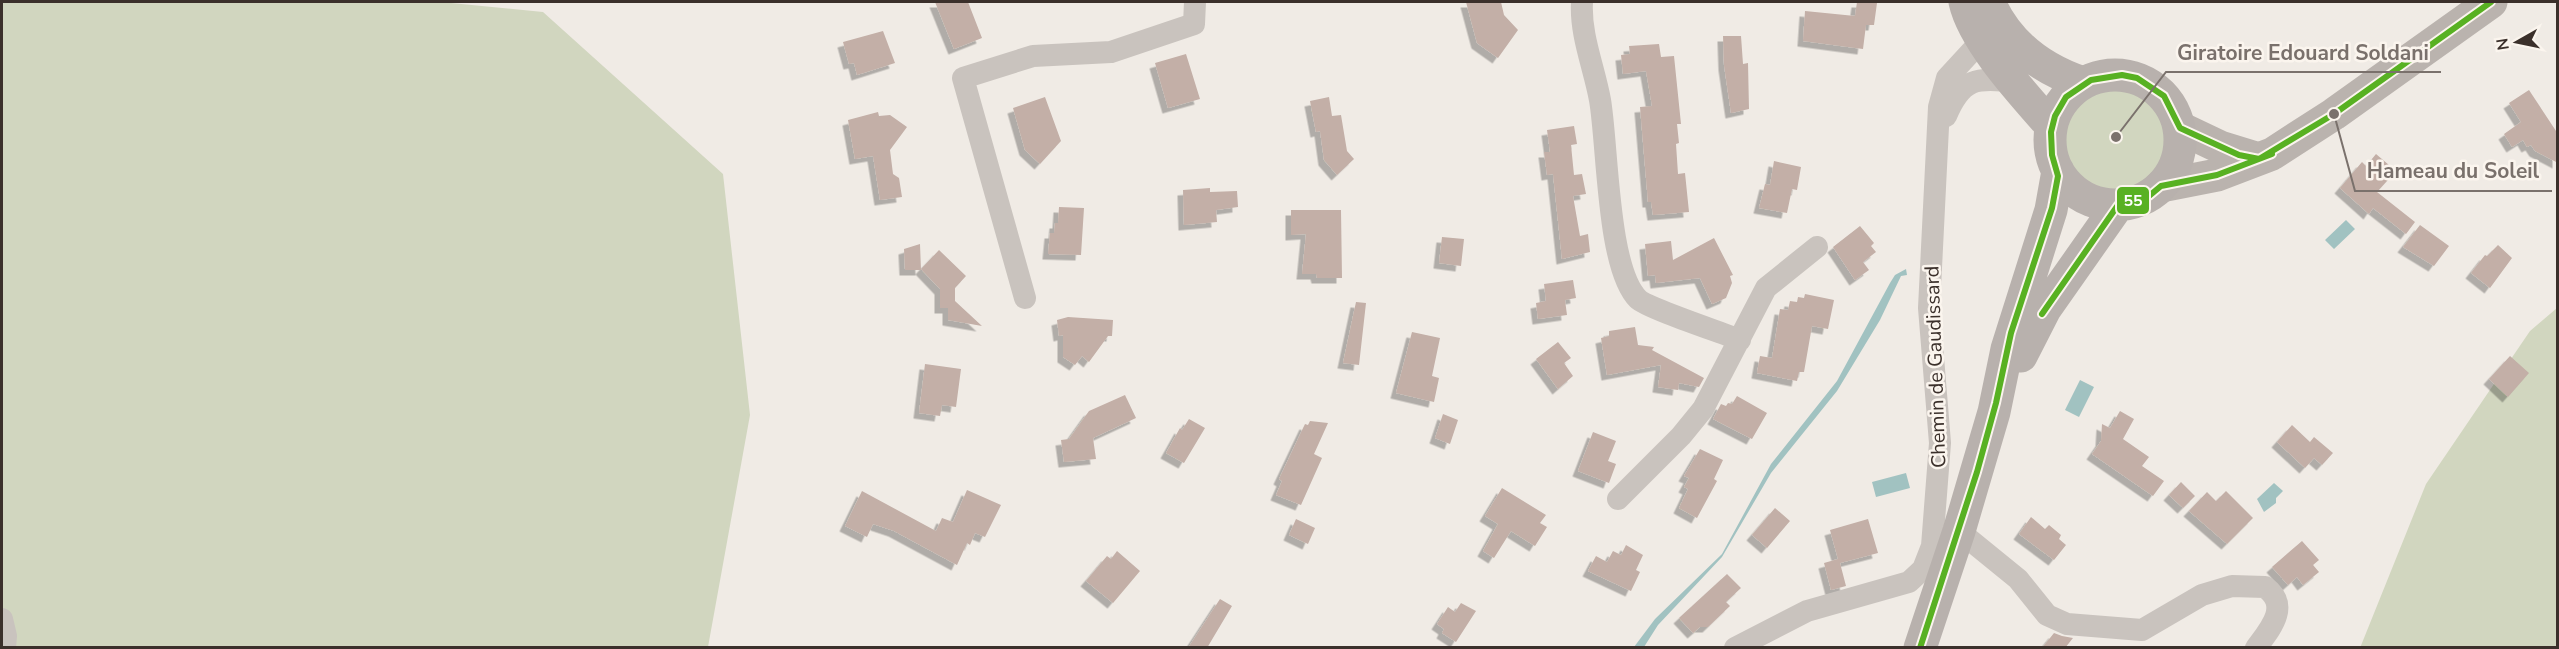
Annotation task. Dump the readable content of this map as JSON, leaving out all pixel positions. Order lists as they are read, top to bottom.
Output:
{
  "streets": {
    "street": ["Chemin de Gaudissard"]
  },
  "places": ["Hameau du Soleil", "Giratoire Edouard Soldani"],
  "lines": ["transit line 55"],
  "north": "left"
}
